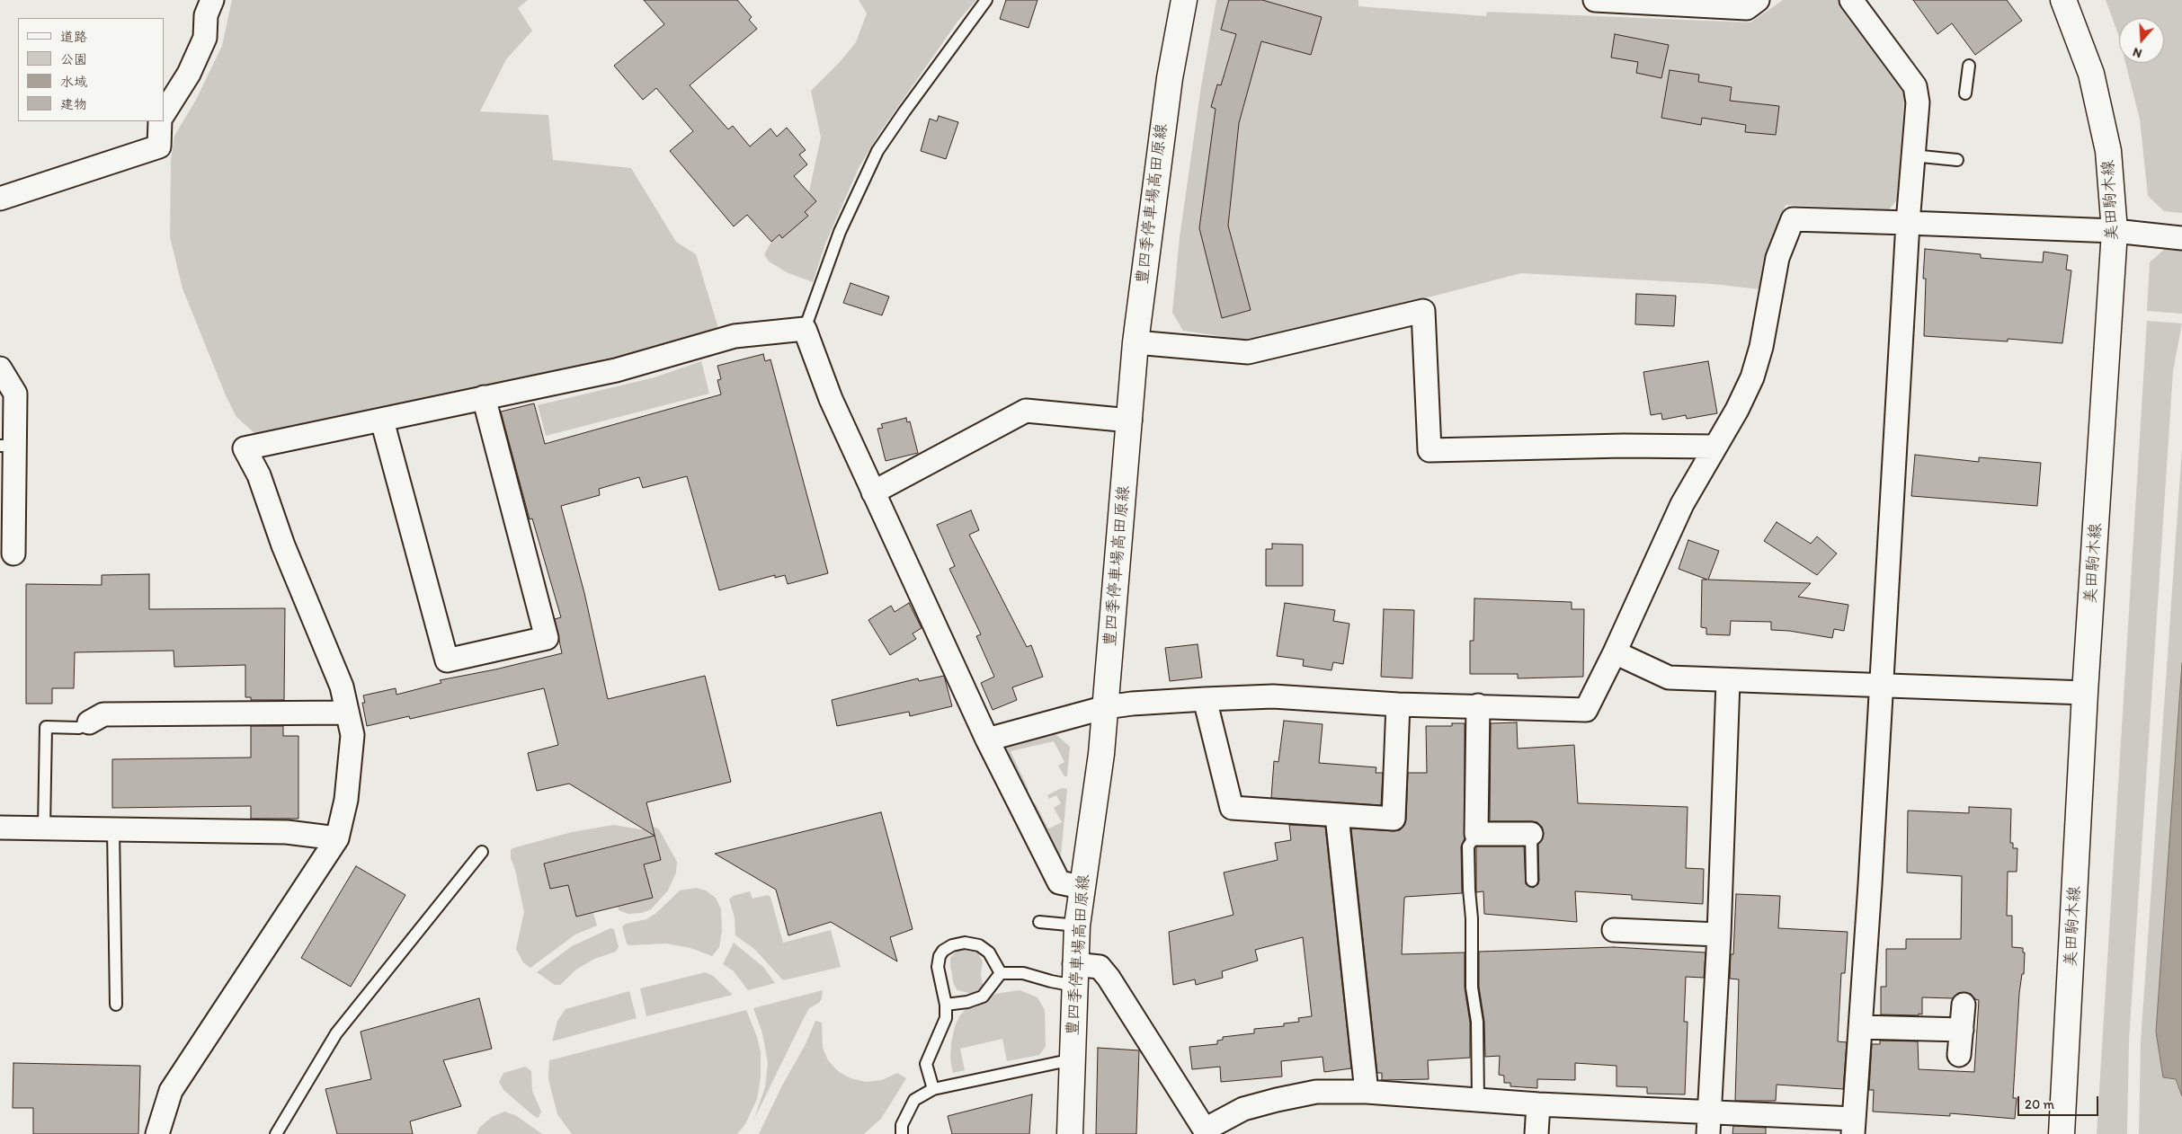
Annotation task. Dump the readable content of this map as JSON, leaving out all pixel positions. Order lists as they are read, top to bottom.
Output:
{
  "streets": {
    "street": ["美田駒木線", "豊四季停車場高田原線"]
  },
  "legend": [
    "道路",
    "公園",
    "水域",
    "建物"
  ],
  "scale_bar": "20 m",
  "north": "bottom"
}
